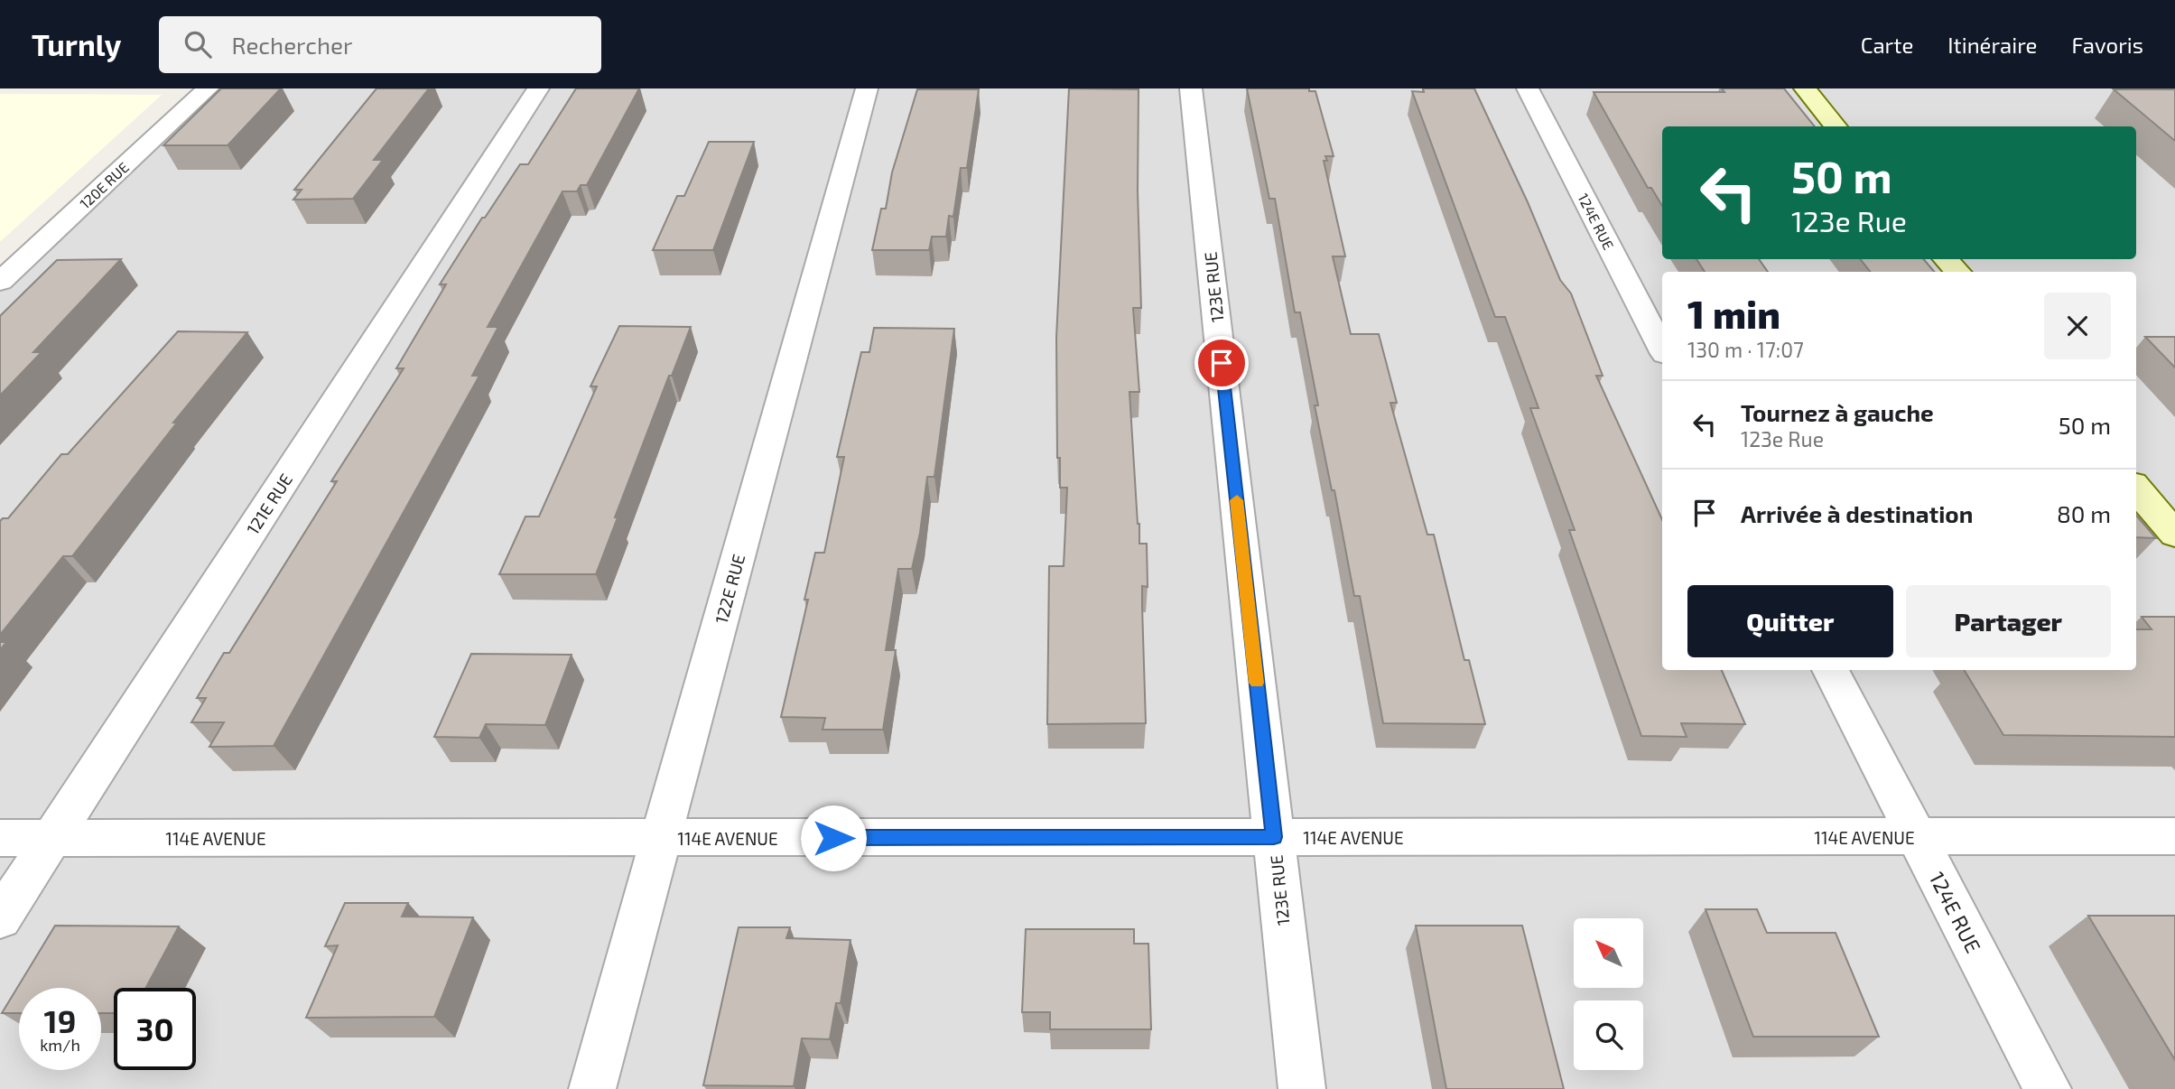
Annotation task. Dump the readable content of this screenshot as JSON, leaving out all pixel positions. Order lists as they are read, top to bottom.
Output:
{
  "streets": {
    "street": [
      "120E RUE",
      "124E RUE",
      "123E RUE",
      "121E RUE",
      "122E RUE",
      "114E AVENUE"
    ]
  },
  "crossings": [
    ["124E RUE", "114E AVENUE"],
    ["123E RUE", "114E AVENUE"],
    ["121E RUE", "114E AVENUE"],
    ["122E RUE", "114E AVENUE"]
  ],
  "north": "top left",
  "page": {
    "header": "Turnly",
    "search": "Rechercher",
    "nav": ["Carte", "Itinéraire", "Favoris"],
    "turn": ["50 m", "123e Rue"],
    "heading": ["1 min", "130 m · 17:07"],
    "list": [
      {
        "name": "Tournez à gauche",
        "note": "123e Rue",
        "value": "50 m"
      },
      {
        "name": "Arrivée à destination",
        "value": "80 m"
      }
    ],
    "buttons": ["Quitter", "Partager"],
    "speed": "19 km/h",
    "limit": "30"
  }
}
